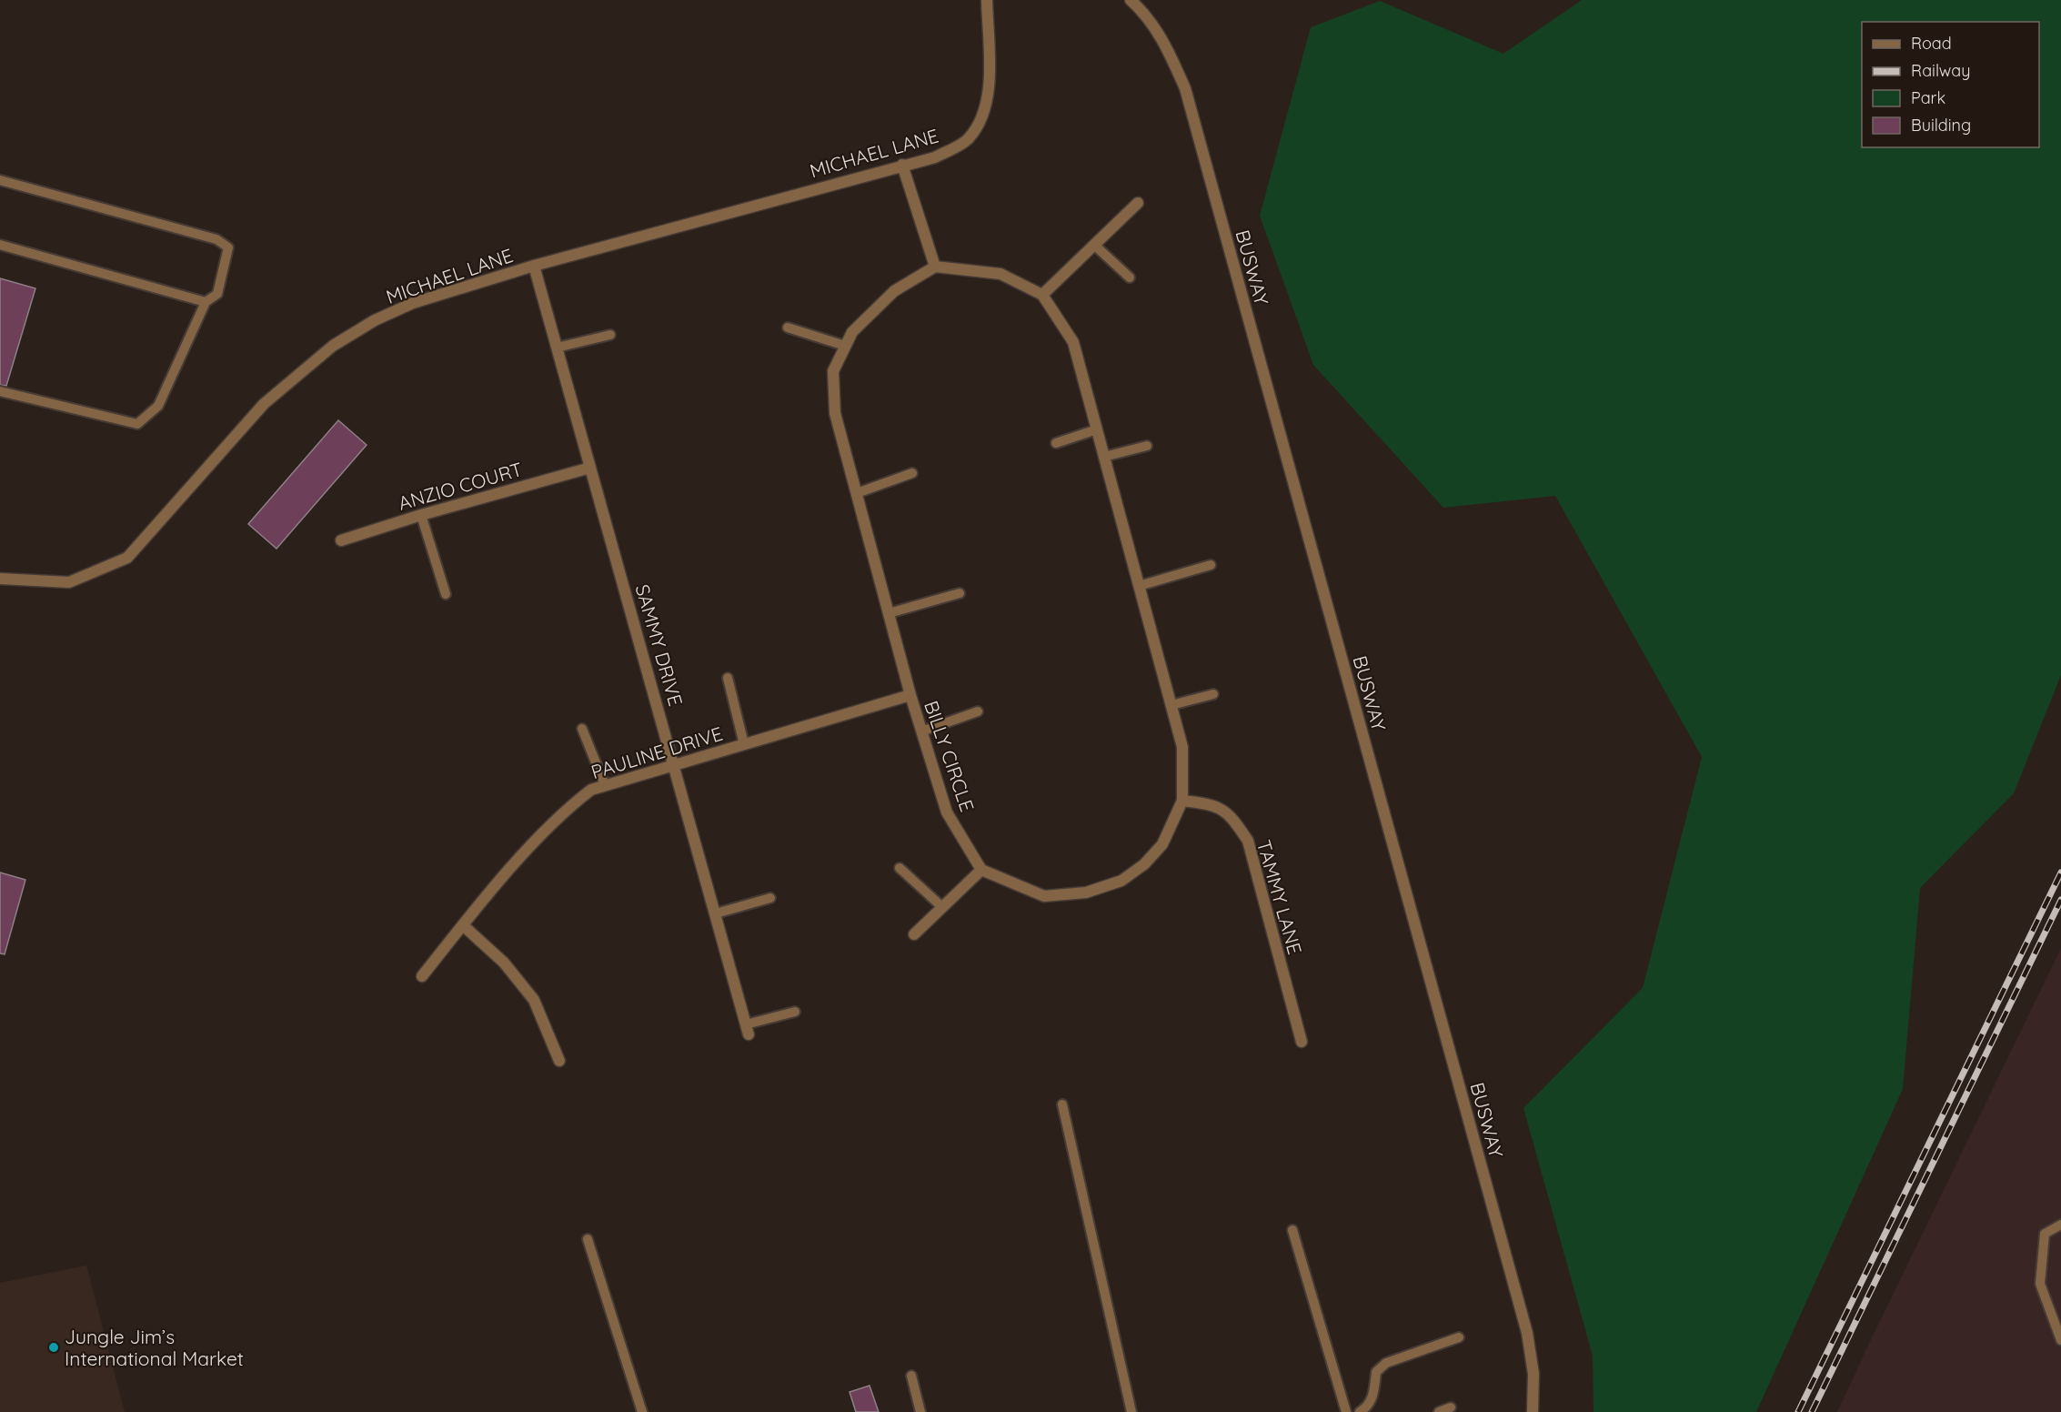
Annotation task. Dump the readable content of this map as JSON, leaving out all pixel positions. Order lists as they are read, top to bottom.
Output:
{
  "streets": {
    "street": [
      "MICHAEL LANE",
      "BUSWAY",
      "ANZIO COURT",
      "SAMMY DRIVE",
      "PAULINE DRIVE",
      "BILLY CIRCLE",
      "TAMMY LANE"
    ]
  },
  "crossings": [
    ["MICHAEL LANE", "SAMMY DRIVE"],
    ["ANZIO COURT", "SAMMY DRIVE"],
    ["SAMMY DRIVE", "PAULINE DRIVE"],
    ["PAULINE DRIVE", "BILLY CIRCLE"]
  ],
  "places": ["Jungle Jim’s International Market"],
  "legend": [
    "Road",
    "Railway",
    "Park",
    "Building"
  ]
}
